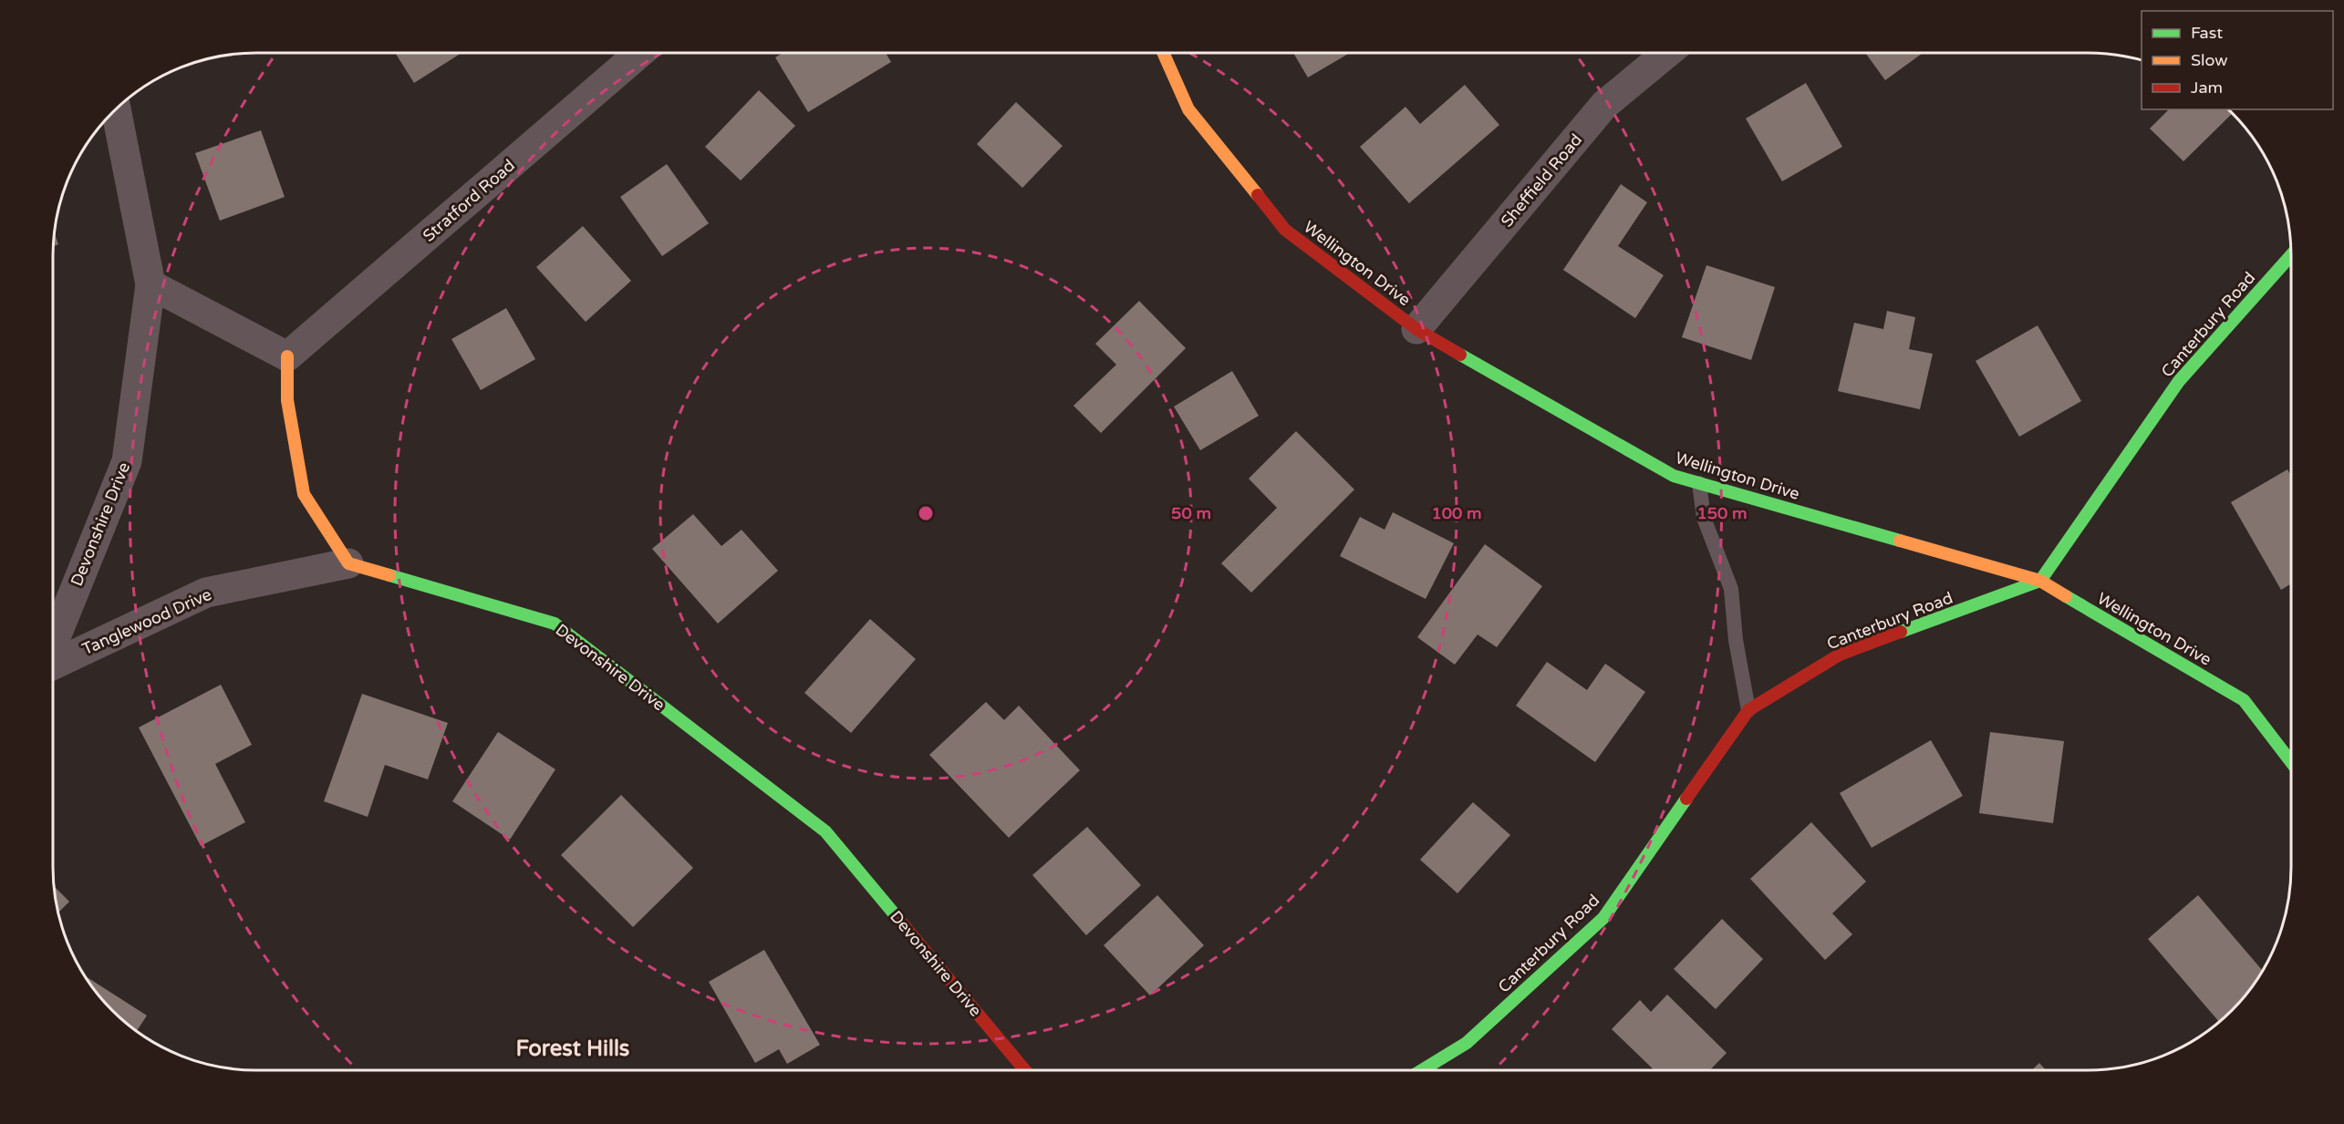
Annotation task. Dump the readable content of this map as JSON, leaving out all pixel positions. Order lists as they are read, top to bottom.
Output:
{
  "streets": {
    "street": [
      "Sheffield Road",
      "Stratford Road",
      "Wellington Drive",
      "Canterbury Road",
      "Devonshire Drive",
      "Tanglewood Drive"
    ]
  },
  "crossings": [
    ["Sheffield Road", "Wellington Drive"],
    ["Wellington Drive", "Canterbury Road"],
    ["Devonshire Drive", "Tanglewood Drive"]
  ],
  "districts": ["Forest Hills"],
  "legend": ["Fast", "Slow", "Jam"],
  "rings": ["50 m", "100 m", "150 m"]
}
